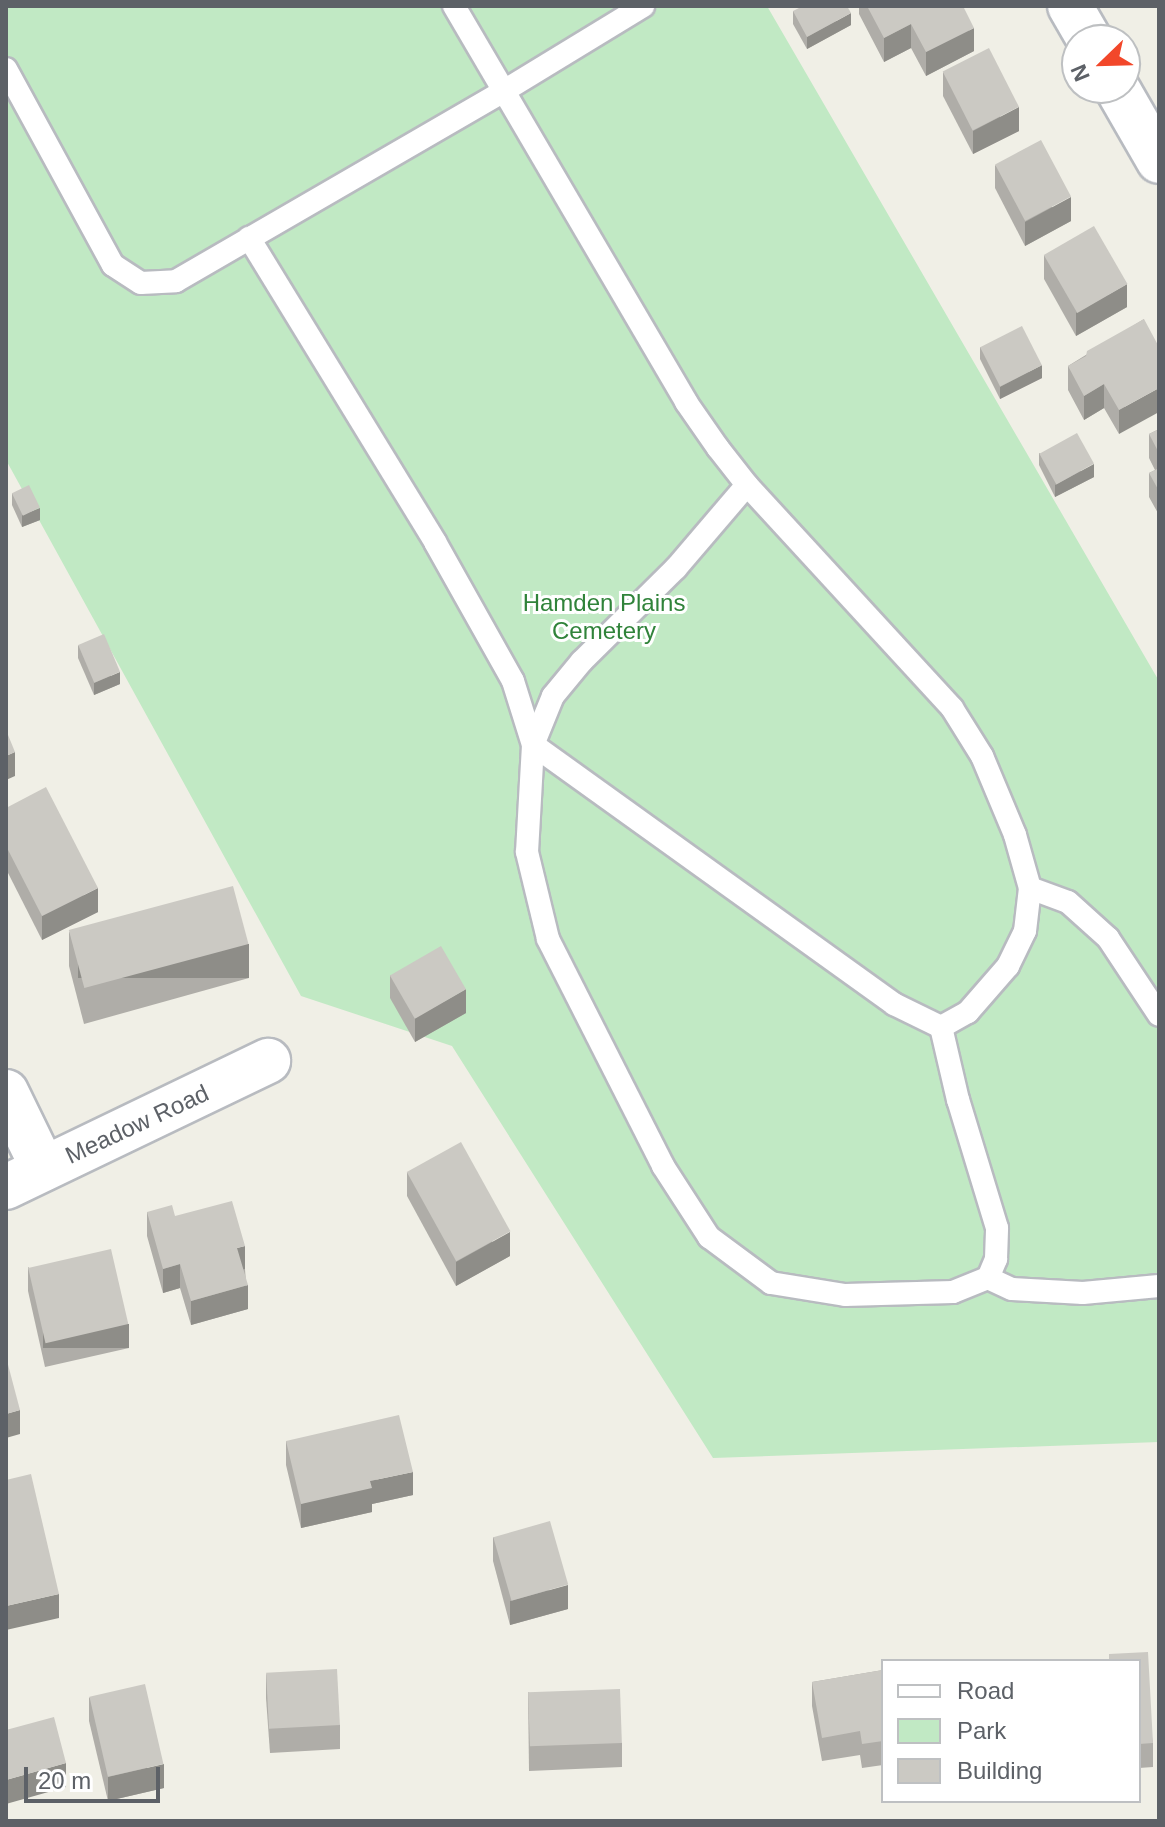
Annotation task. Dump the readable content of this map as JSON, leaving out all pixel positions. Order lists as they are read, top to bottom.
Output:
{
  "streets": {
    "street": ["Meadow Road"]
  },
  "parks": ["Hamden Plains Cemetery"],
  "legend": ["Road", "Park", "Building"],
  "scale_bar": "20 m",
  "north": "bottom left"
}
